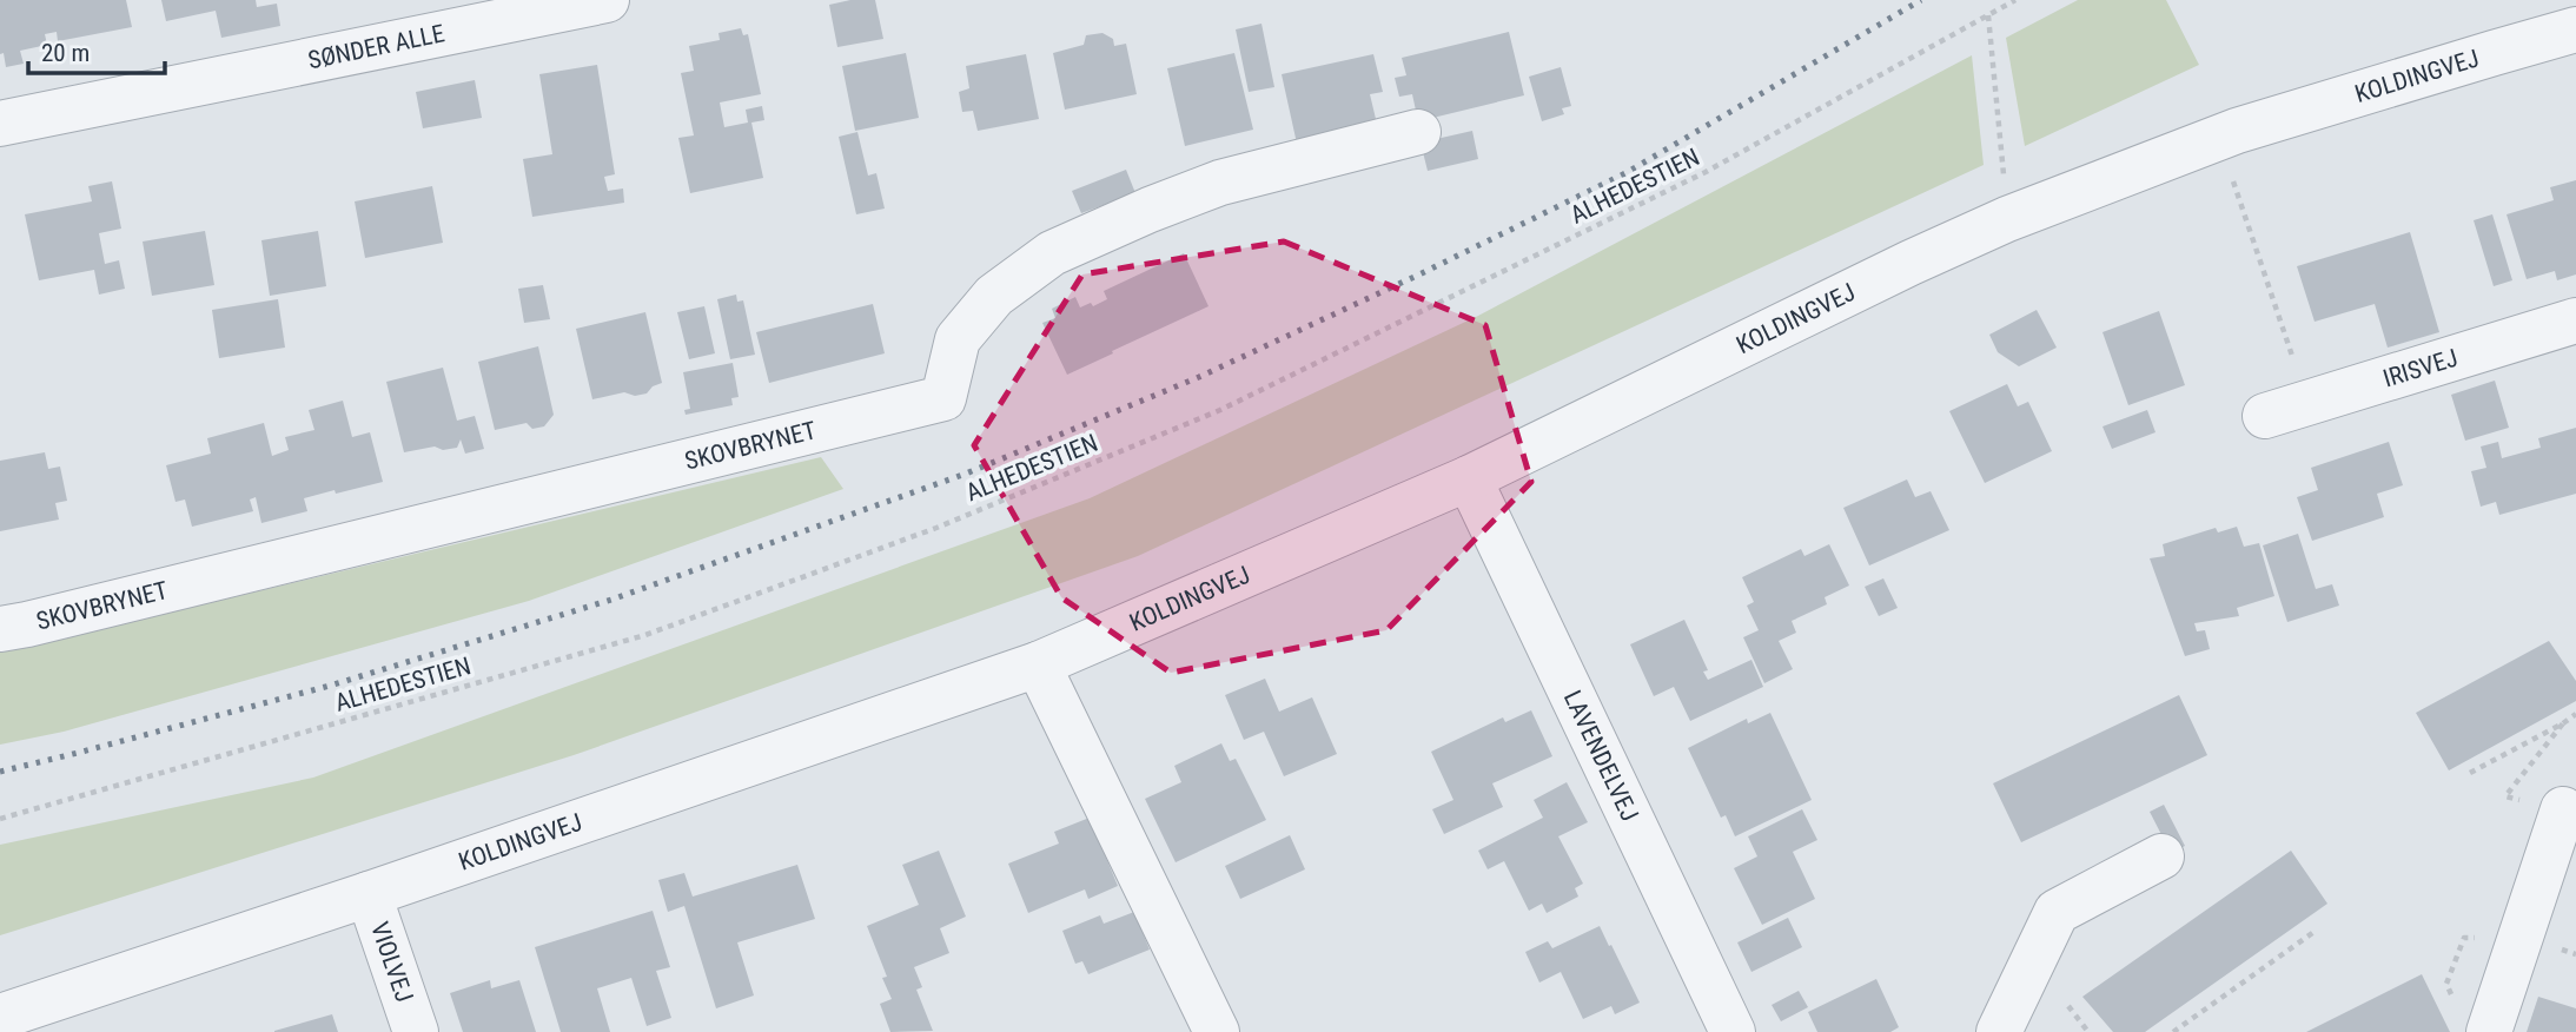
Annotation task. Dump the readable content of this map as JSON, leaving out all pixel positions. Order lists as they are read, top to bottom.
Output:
{
  "streets": {
    "street": [
      "SØNDER ALLE",
      "KOLDINGVEJ",
      "IRISVEJ",
      "SKOVBRYNET",
      "LAVENDELVEJ",
      "VIOLVEJ"
    ],
    "path": ["ALHEDESTIEN"]
  },
  "crossings": [
    ["KOLDINGVEJ", "LAVENDELVEJ"],
    ["KOLDINGVEJ", "VIOLVEJ"]
  ],
  "scale_bar": "20 m"
}
